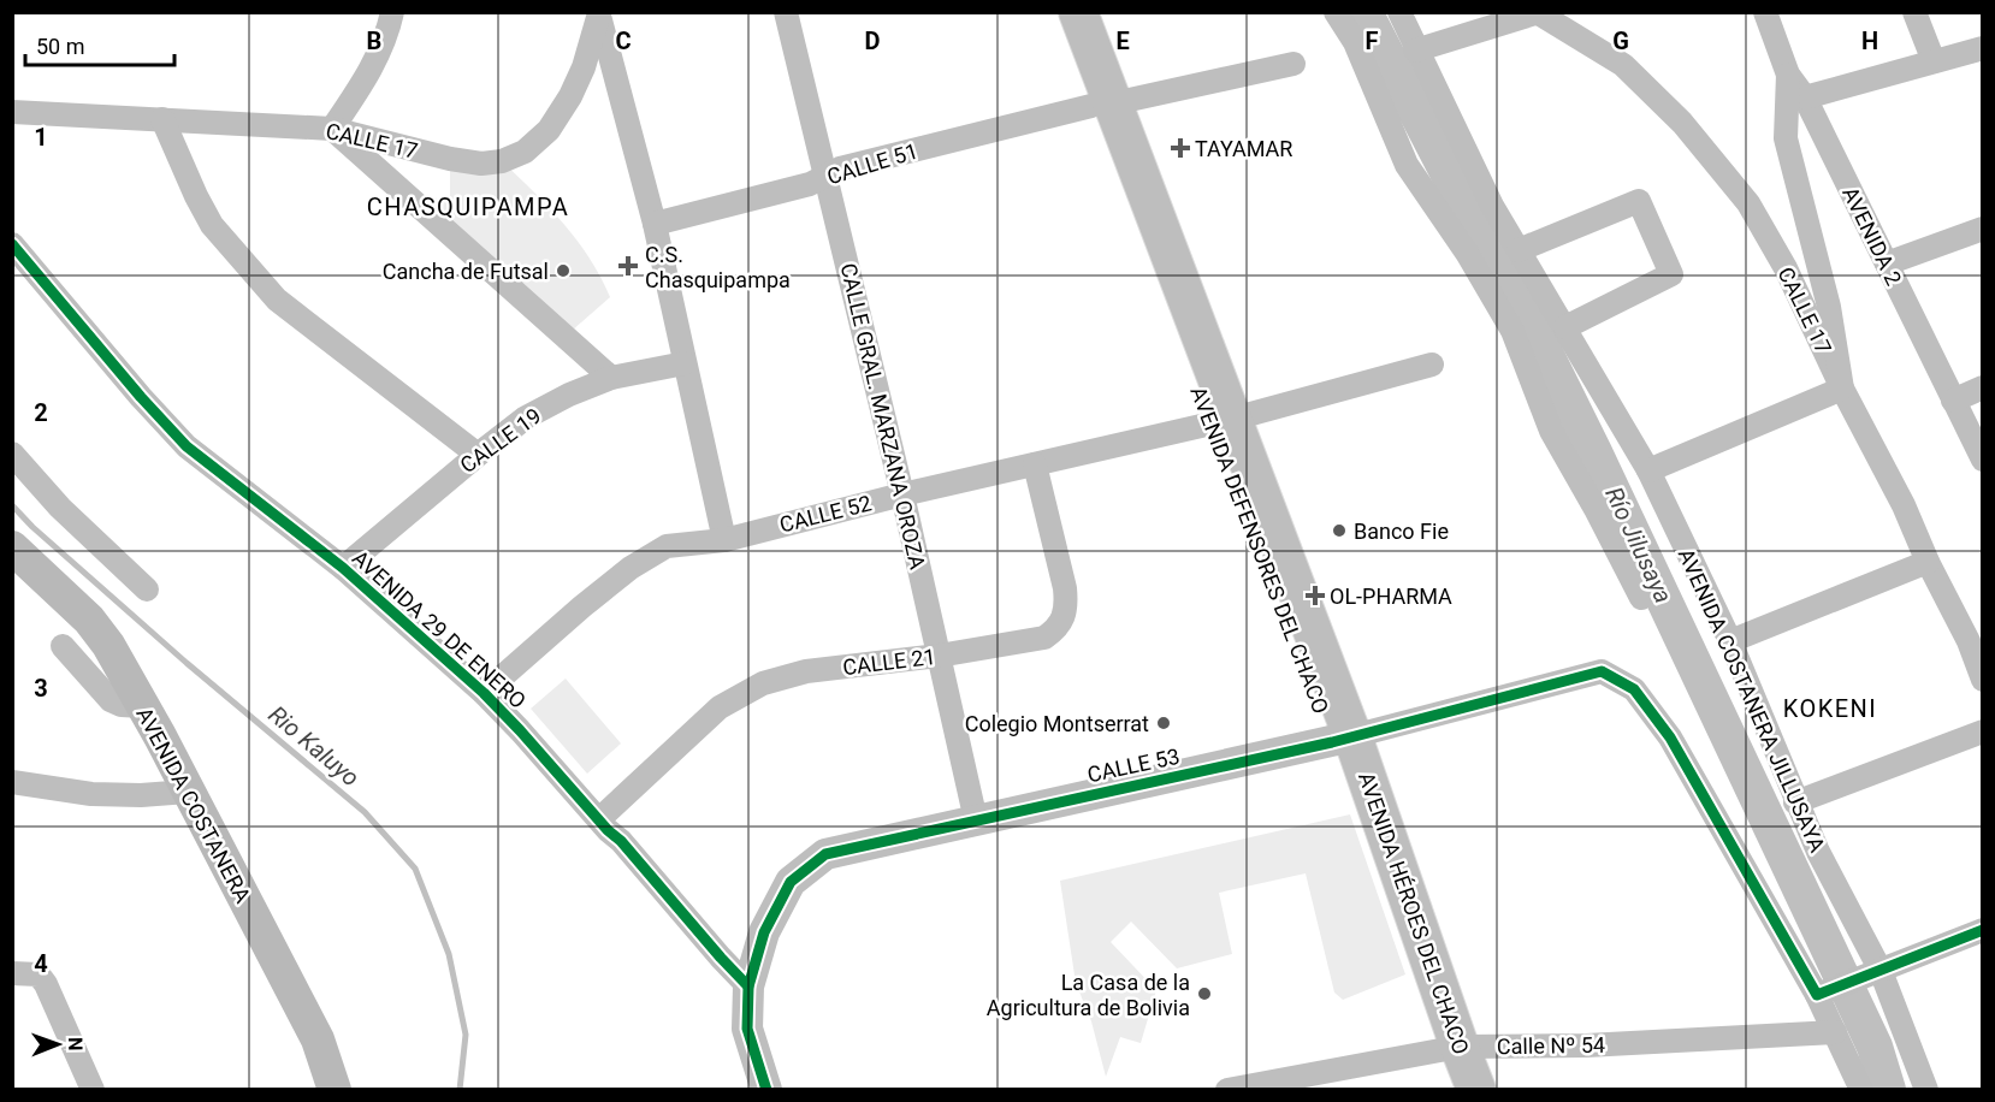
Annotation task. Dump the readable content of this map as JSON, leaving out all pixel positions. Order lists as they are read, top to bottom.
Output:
{
  "streets": {
    "main road": ["AVENIDA DEFENSORES DEL CHACO", "AVENIDA COSTANERA", "AVENIDA HÉROES DEL CHACO"],
    "street": [
      "CALLE 17",
      "CALLE 51",
      "AVENIDA 2",
      "CALLE GRAL. MARZANA OROZA",
      "CALLE 19",
      "CALLE 52",
      "AVENIDA 29 DE ENERO",
      "CALLE 21",
      "AVENIDA COSTANERA JILLUSAYA",
      "CALLE 53",
      "Calle Nº 54"
    ]
  },
  "crossings": [
    ["CALLE 51", "CALLE GRAL. MARZANA OROZA"],
    ["CALLE 51", "AVENIDA DEFENSORES DEL CHACO"],
    ["CALLE GRAL. MARZANA OROZA", "CALLE 52"],
    ["CALLE GRAL. MARZANA OROZA", "CALLE 21"],
    ["CALLE GRAL. MARZANA OROZA", "CALLE 53"],
    ["CALLE 19", "AVENIDA 29 DE ENERO"],
    ["CALLE 52", "AVENIDA DEFENSORES DEL CHACO"],
    ["CALLE 52", "AVENIDA 29 DE ENERO"],
    ["CALLE 52", "CALLE 21"],
    ["AVENIDA DEFENSORES DEL CHACO", "CALLE 53"],
    ["AVENIDA DEFENSORES DEL CHACO", "AVENIDA HÉROES DEL CHACO"],
    ["AVENIDA DEFENSORES DEL CHACO", "Calle Nº 54"],
    ["AVENIDA 29 DE ENERO", "CALLE 21"],
    ["AVENIDA 29 DE ENERO", "CALLE 53"],
    ["AVENIDA HÉROES DEL CHACO", "Calle Nº 54"]
  ],
  "districts": ["CHASQUIPAMPA", "KOKENI"],
  "water": ["Río Jilusaya", "Rio Kaluyo"],
  "places": {
    "health": ["TAYAMAR", "C.S. Chasquipampa", "OL-PHARMA"],
    "other": [
      "Cancha de Futsal",
      "Banco Fie",
      "Colegio Montserrat",
      "La Casa de la Agricultura de Bolivia"
    ]
  },
  "scale_bar": "50 m",
  "north": "right",
  "grid": {
    "columns": [
      "B",
      "C",
      "D",
      "E",
      "F",
      "G",
      "H"
    ],
    "rows": [
      "1",
      "2",
      "3",
      "4"
    ]
  }
}
